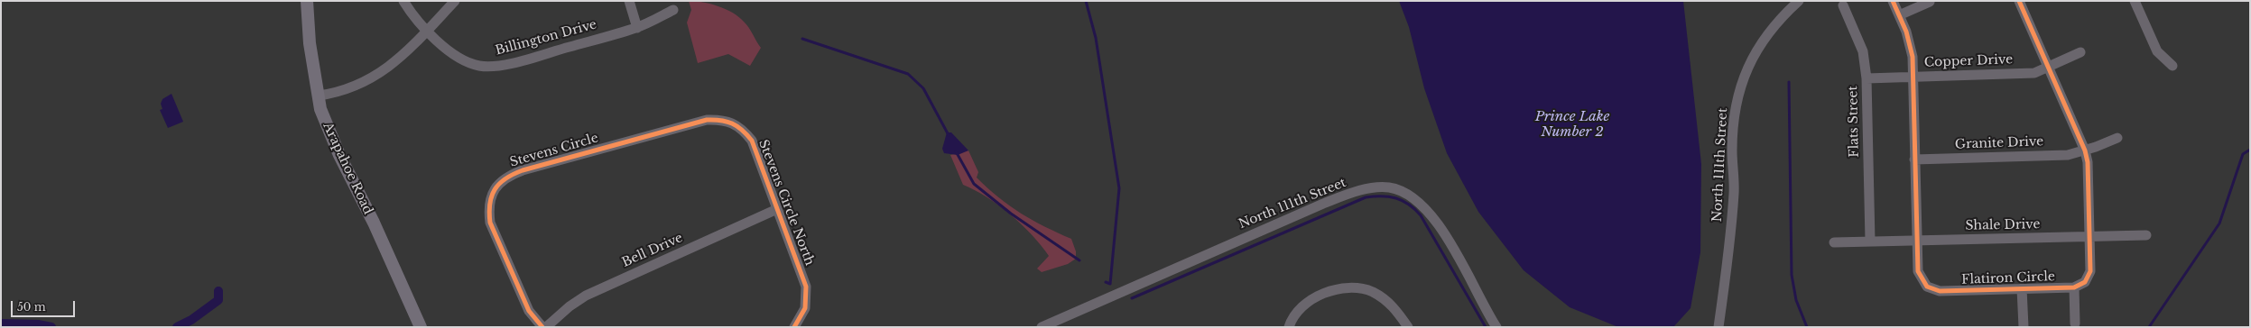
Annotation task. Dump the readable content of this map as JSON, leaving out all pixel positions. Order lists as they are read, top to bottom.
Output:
{
  "streets": {
    "main road": ["Arapahoe Road"],
    "street": [
      "Billington Drive",
      "Copper Drive",
      "Flats Street",
      "Granite Drive",
      "Stevens Circle",
      "North 111th Street",
      "Stevens Circle North",
      "Shale Drive",
      "Bell Drive",
      "Flatiron Circle"
    ]
  },
  "crossings": [
    ["Copper Drive", "Flats Street"],
    ["Copper Drive", "Flatiron Circle"],
    ["Flats Street", "Shale Drive"],
    ["Granite Drive", "Flatiron Circle"],
    ["Stevens Circle", "Stevens Circle North"],
    ["Stevens Circle North", "Bell Drive"],
    ["Shale Drive", "Flatiron Circle"]
  ],
  "water": ["Prince Lake Number 2"],
  "scale_bar": "50 m"
}
